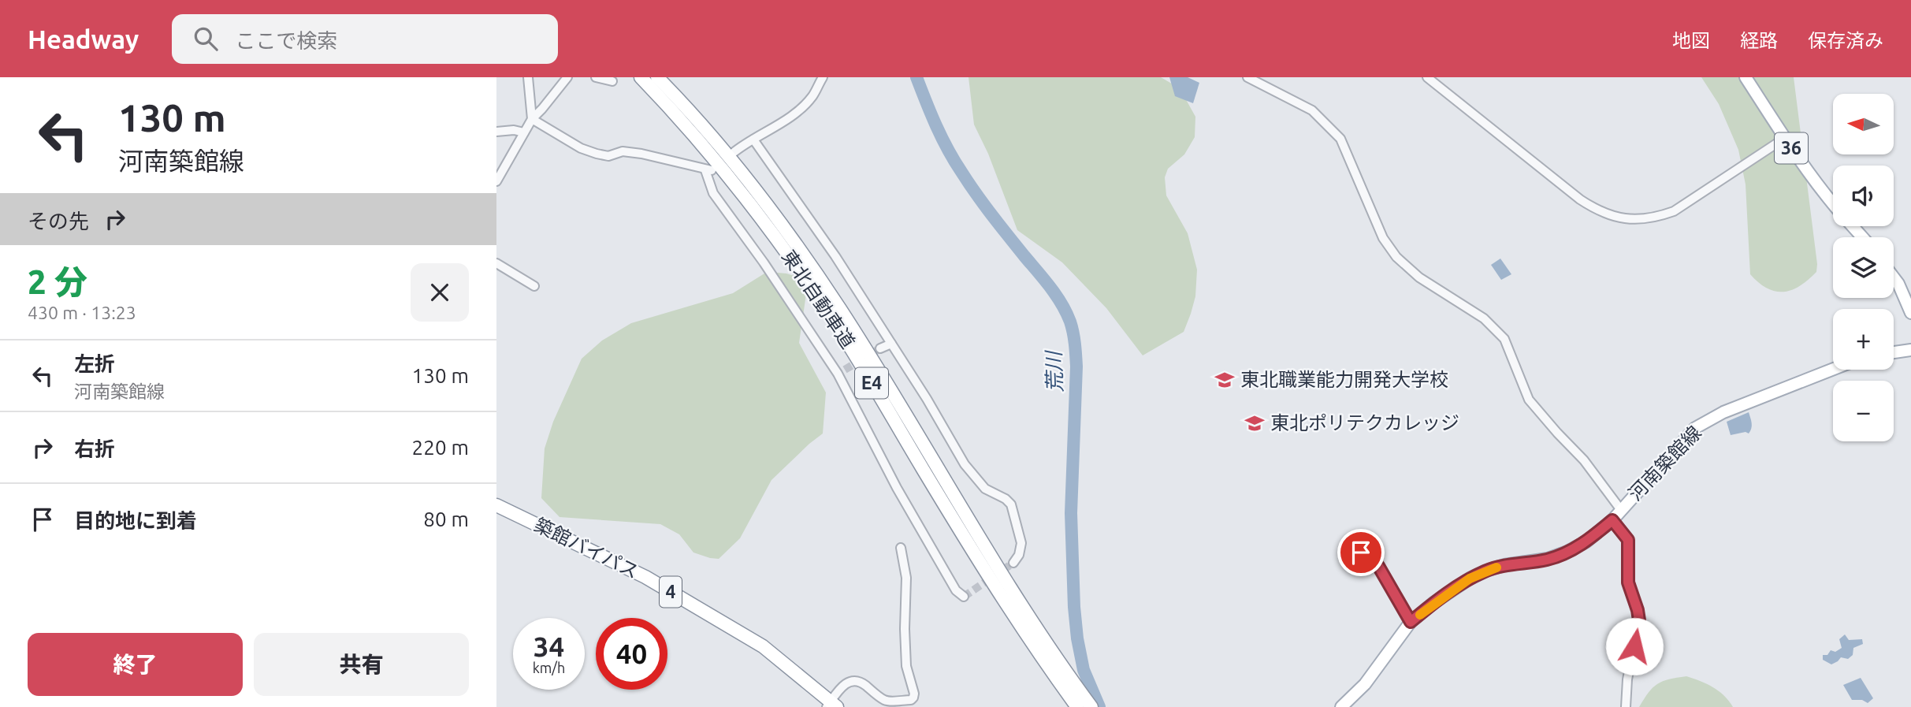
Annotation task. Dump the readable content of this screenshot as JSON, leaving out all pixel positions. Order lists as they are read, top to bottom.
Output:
{
  "streets": {
    "highway": [
      "東北自動車道",
      "E4",
      "築館バイパス",
      "4"
    ],
    "main road": ["36", "河南築館線"]
  },
  "water": ["荒川"],
  "places": {
    "school or university": ["東北職業能力開発大学校", "東北ポリテクカレッジ"]
  },
  "north": "left",
  "page": {
    "header": "Headway",
    "search": "ここで検索",
    "nav": ["地図", "経路", "保存済み"],
    "turn": ["130 m", "河南築館線"],
    "map_buttons": ["+", "−"],
    "then": "その先",
    "heading": ["2 分", "430 m · 13:23"],
    "list": [
      {
        "name": "左折",
        "note": "河南築館線",
        "value": "130 m"
      },
      {
        "name": "右折",
        "value": "220 m"
      },
      {
        "name": "目的地に到着",
        "value": "80 m"
      }
    ],
    "speed": "34 km/h",
    "limit": "40",
    "buttons": ["終了", "共有"]
  }
}
